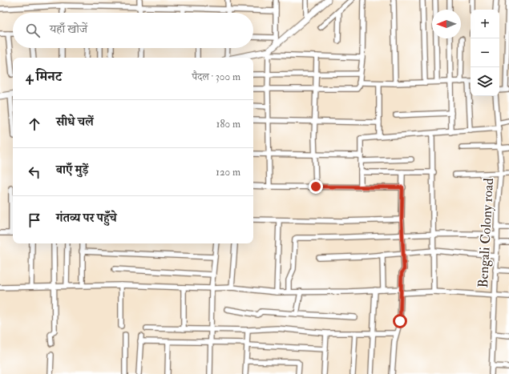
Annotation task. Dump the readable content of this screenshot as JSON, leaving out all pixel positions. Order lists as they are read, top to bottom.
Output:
{
  "streets": {
    "street": ["Bengali Colony road"]
  },
  "north": "left",
  "page": {
    "map_buttons": ["+", "−"],
    "search": "यहाँ खोजें",
    "heading": ["4 मिनट", "पैदल · 300 m"],
    "list": [
      ["सीधे चलें", "180 m"],
      ["बाएँ मुड़ें", "120 m"],
      "गंतव्य पर पहुँचे"
    ]
  }
}
